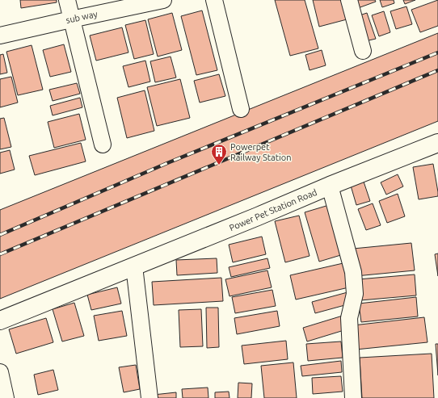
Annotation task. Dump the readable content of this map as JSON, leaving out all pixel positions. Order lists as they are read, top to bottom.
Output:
{
  "streets": {
    "street": ["sub way", "Power Pet Station Road"]
  },
  "places": {
    "building": ["Powerpet Railway Station"]
  }
}
